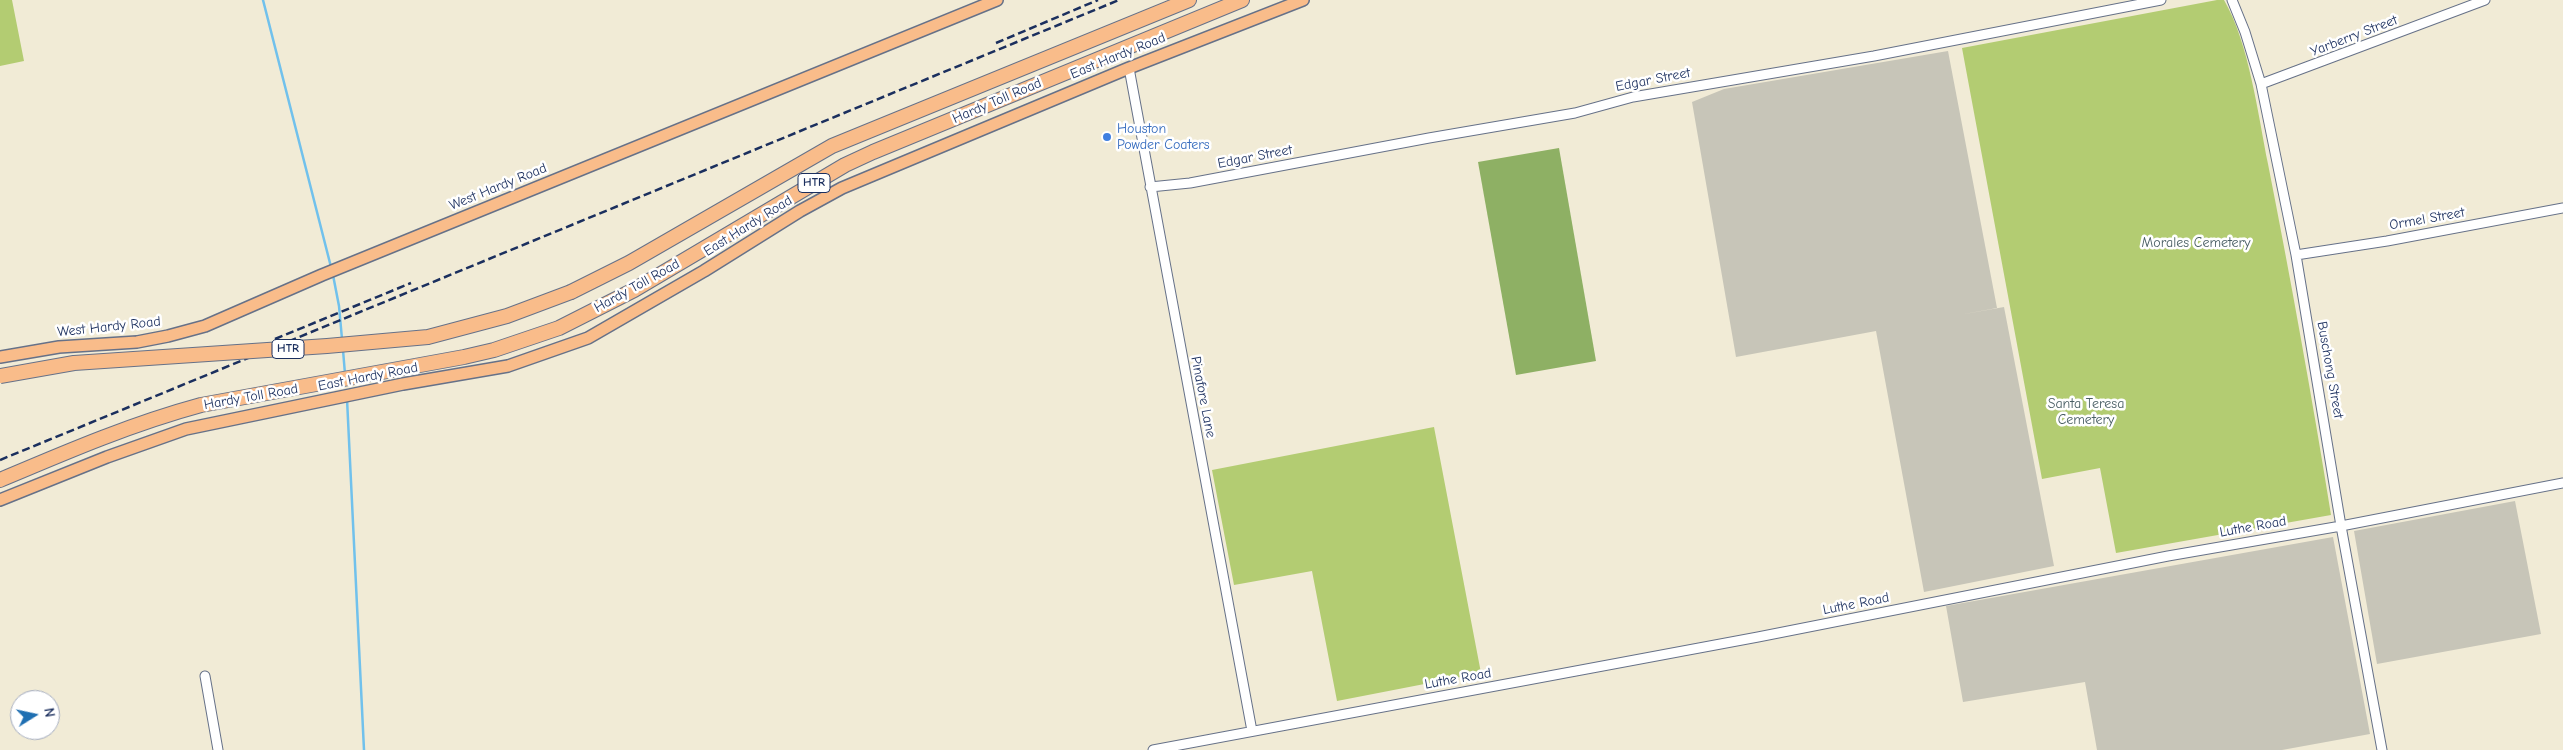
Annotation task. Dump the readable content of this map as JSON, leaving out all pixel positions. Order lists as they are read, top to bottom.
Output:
{
  "streets": {
    "highway": ["Hardy Toll Road", "HTR"],
    "main road": ["East Hardy Road", "West Hardy Road"],
    "street": [
      "Yarberry Street",
      "Edgar Street",
      "Ormel Street",
      "Buschong Street",
      "Pinafore Lane",
      "Luthe Road"
    ]
  },
  "crossings": [
    ["Yarberry Street", "Buschong Street"],
    ["East Hardy Road", "Pinafore Lane"],
    ["Edgar Street", "Pinafore Lane"],
    ["Ormel Street", "Buschong Street"],
    ["Buschong Street", "Luthe Road"],
    ["Pinafore Lane", "Luthe Road"]
  ],
  "parks": ["Morales Cemetery", "Santa Teresa Cemetery"],
  "places": ["Houston Powder Coaters"],
  "north": "right"
}
